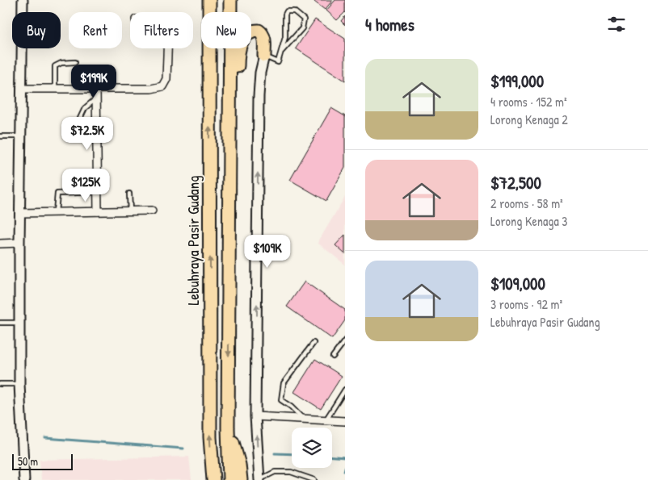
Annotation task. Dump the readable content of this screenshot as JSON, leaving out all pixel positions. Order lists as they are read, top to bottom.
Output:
{
  "streets": {
    "highway": ["Lebuhraya Pasir Gudang"]
  },
  "scale_bar": "50 m",
  "page": {
    "heading": "4 homes",
    "chip": [
      "Buy",
      "Rent",
      "Filters",
      "New"
    ],
    "list": [
      {
        "name": "$199,000",
        "note": "4 rooms · 152 m² · Lorong Kenaga 2"
      },
      {
        "name": "$72,500",
        "note": "2 rooms · 58 m² · Lorong Kenaga 3"
      },
      {
        "name": "$109,000",
        "note": "3 rooms · 92 m² · Lebuhraya Pasir Gudang"
      }
    ],
    "price": [
      "$199K",
      "$72.5K",
      "$125K",
      "$109K"
    ],
    "scale": "50 m"
  }
}
